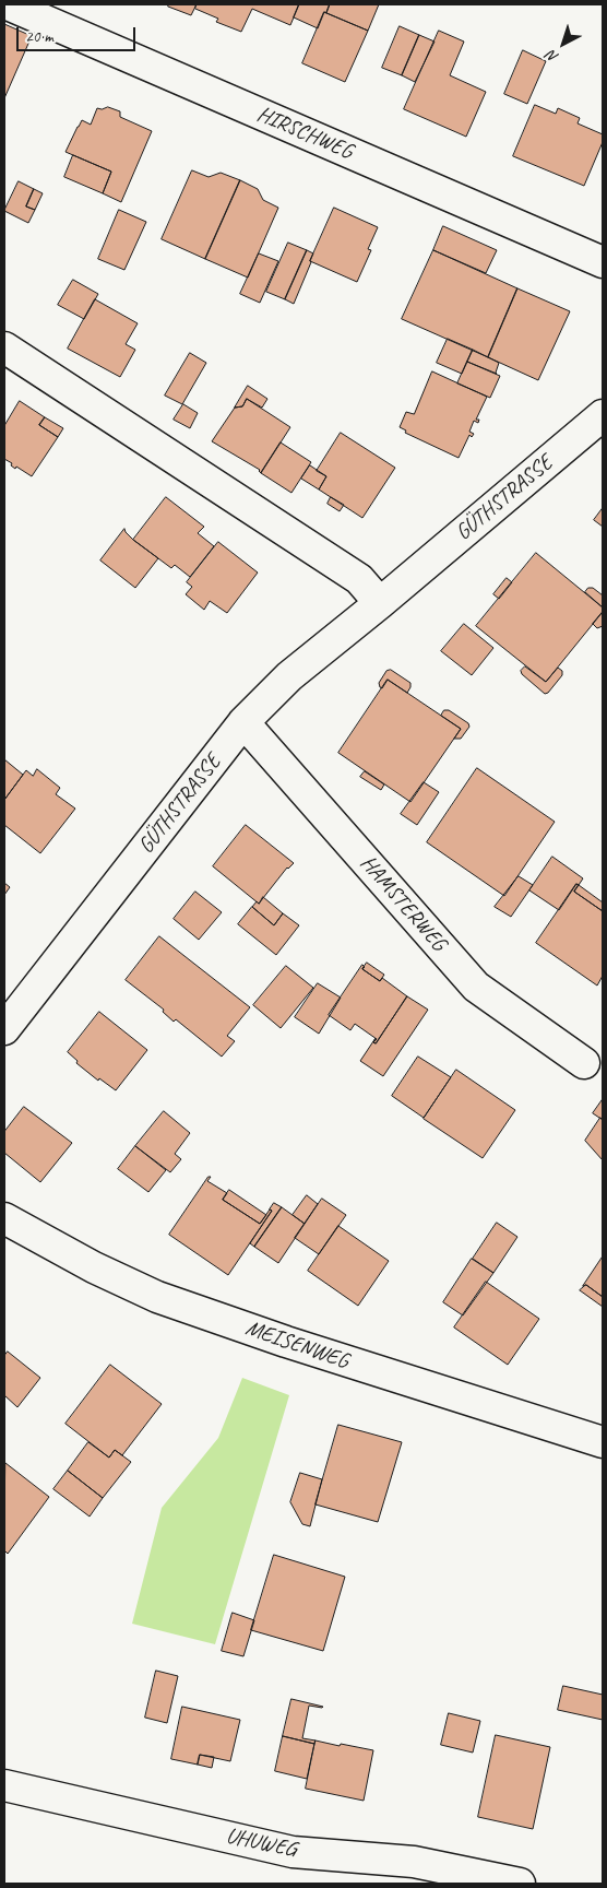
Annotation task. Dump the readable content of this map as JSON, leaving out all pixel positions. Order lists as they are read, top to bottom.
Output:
{
  "streets": {
    "street": [
      "HIRSCHWEG",
      "GÜTHSTRASSE",
      "HAMSTERWEG",
      "MEISENWEG",
      "UHUWEG"
    ]
  },
  "crossings": [
    ["GÜTHSTRASSE", "HAMSTERWEG"]
  ],
  "scale_bar": "20 m",
  "north": "bottom left"
}
